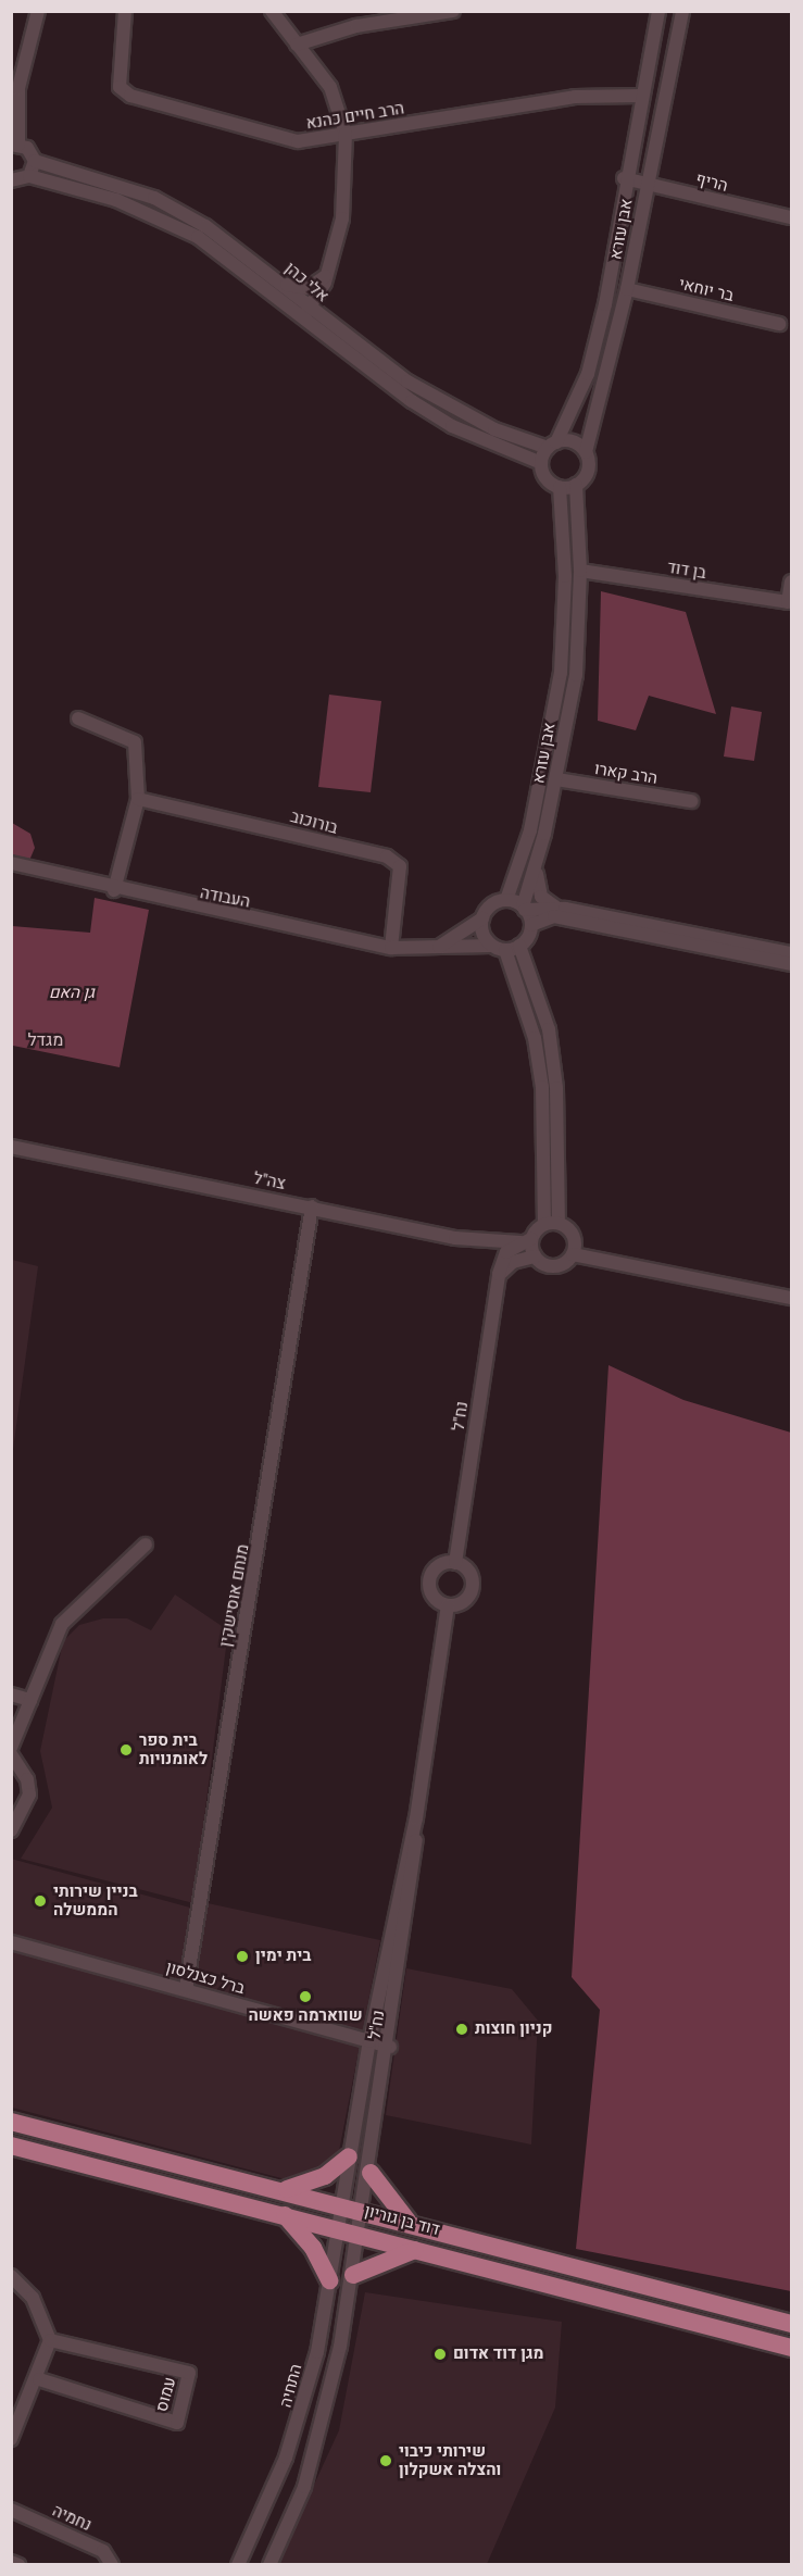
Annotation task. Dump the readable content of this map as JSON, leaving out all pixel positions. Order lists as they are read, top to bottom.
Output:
{
  "streets": {
    "main road": ["דוד בן גוריון"],
    "street": [
      "הרב חיים כהנא",
      "הריף",
      "אבן עזרא",
      "אלי כהן",
      "בר יוחאי",
      "בן דוד",
      "הרב קארו",
      "בורוכוב",
      "העבודה",
      "צה\"ל",
      "נח\"ל",
      "מנחם אוסישקין",
      "ברל כצנלסון",
      "התחיה",
      "עמוס",
      "נחמיה"
    ]
  },
  "crossings": [
    ["הרב חיים כהנא", "אבן עזרא"],
    ["הריף", "אבן עזרא"],
    ["אבן עזרא", "אלי כהן"],
    ["אבן עזרא", "בר יוחאי"],
    ["אבן עזרא", "בן דוד"],
    ["אבן עזרא", "הרב קארו"],
    ["אבן עזרא", "העבודה"],
    ["בורוכוב", "העבודה"],
    ["צה\"ל", "נח\"ל"],
    ["צה\"ל", "מנחם אוסישקין"],
    ["נח\"ל", "ברל כצנלסון"],
    ["נח\"ל", "דוד בן גוריון"],
    ["נח\"ל", "התחיה"],
    ["מנחם אוסישקין", "ברל כצנלסון"],
    ["דוד בן גוריון", "התחיה"]
  ],
  "districts": ["מגדל"],
  "parks": ["גן האם"],
  "places": [
    "בית ספר לאומנויות",
    "בניין שירותי הממשלה",
    "בית ימין",
    "שווארמה פאשה",
    "קניון חוצות",
    "מגן דוד אדום",
    "שירותי כיבוי והצלה אשקלון"
  ]
}
